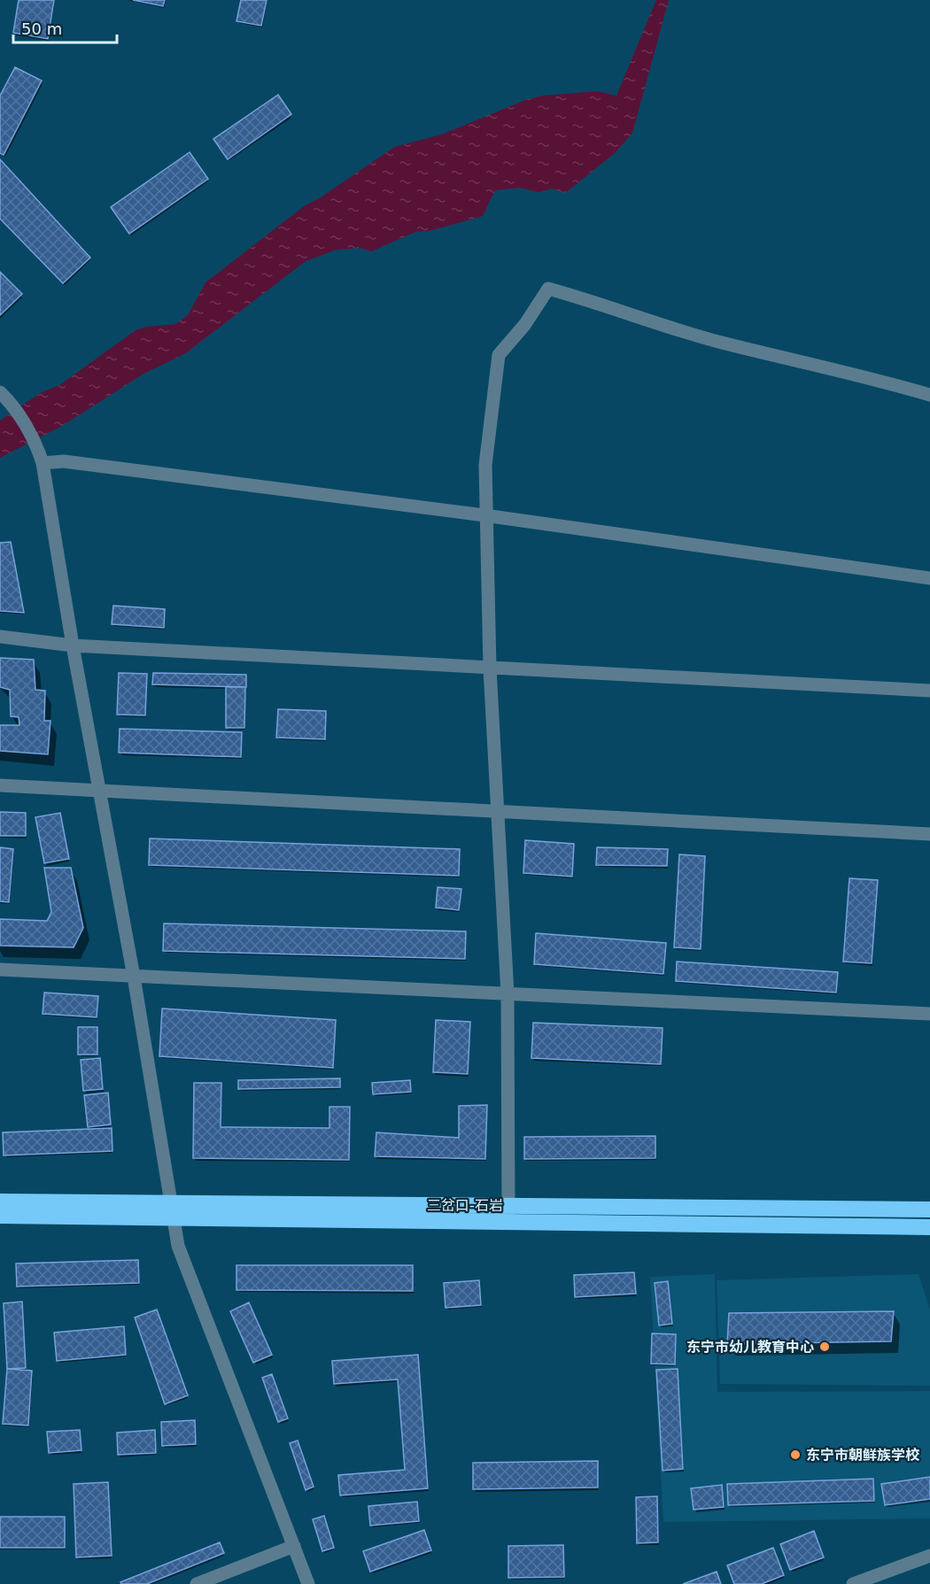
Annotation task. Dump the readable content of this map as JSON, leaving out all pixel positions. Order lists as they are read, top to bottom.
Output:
{
  "streets": {
    "highway": ["三岔口-石岩"]
  },
  "places": ["东宁市幼儿教育中心", "东宁市朝鲜族学校"],
  "scale_bar": "50 m"
}
